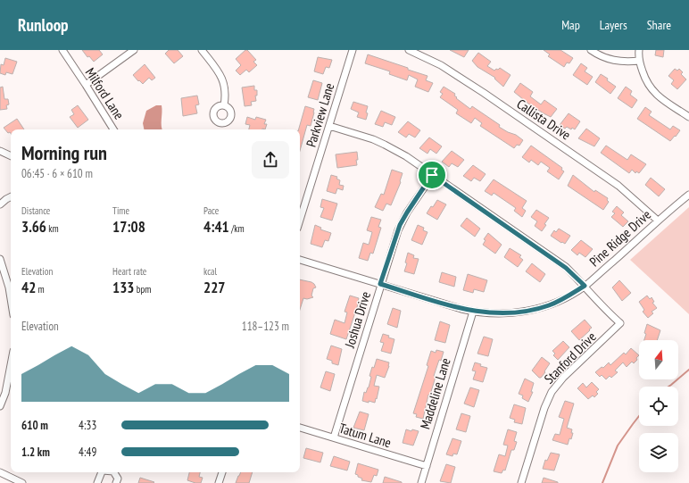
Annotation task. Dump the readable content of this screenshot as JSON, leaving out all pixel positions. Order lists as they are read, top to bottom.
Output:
{
  "streets": {
    "street": [
      "Milford Lane",
      "Parkview Lane",
      "Callista Drive",
      "Pine Ridge Drive",
      "Joshua Drive",
      "Stanford Drive",
      "Maddeline Lane",
      "Tatum Lane"
    ]
  },
  "crossings": [
    ["Callista Drive", "Pine Ridge Drive"],
    ["Pine Ridge Drive", "Joshua Drive"],
    ["Pine Ridge Drive", "Stanford Drive"],
    ["Pine Ridge Drive", "Maddeline Lane"],
    ["Joshua Drive", "Tatum Lane"],
    ["Maddeline Lane", "Tatum Lane"]
  ],
  "north": "top",
  "page": {
    "header": "Runloop",
    "nav": ["Map", "Layers", "Share"],
    "heading": ["Morning run", "06:45 · 6 × 610 m"],
    "stats": [
      ["Distance", "3.66 km"],
      ["Time", "17:08"],
      ["Pace", "4:41 /km"],
      ["Elevation", "42 m"],
      ["Heart rate", "133 bpm"],
      ["kcal", "227"]
    ],
    "chart": ["Elevation", "118–123 m"],
    "list": [
      {
        "name": "610 m",
        "note": "4:33"
      },
      {
        "name": "1.2 km",
        "note": "4:49"
      }
    ]
  }
}
